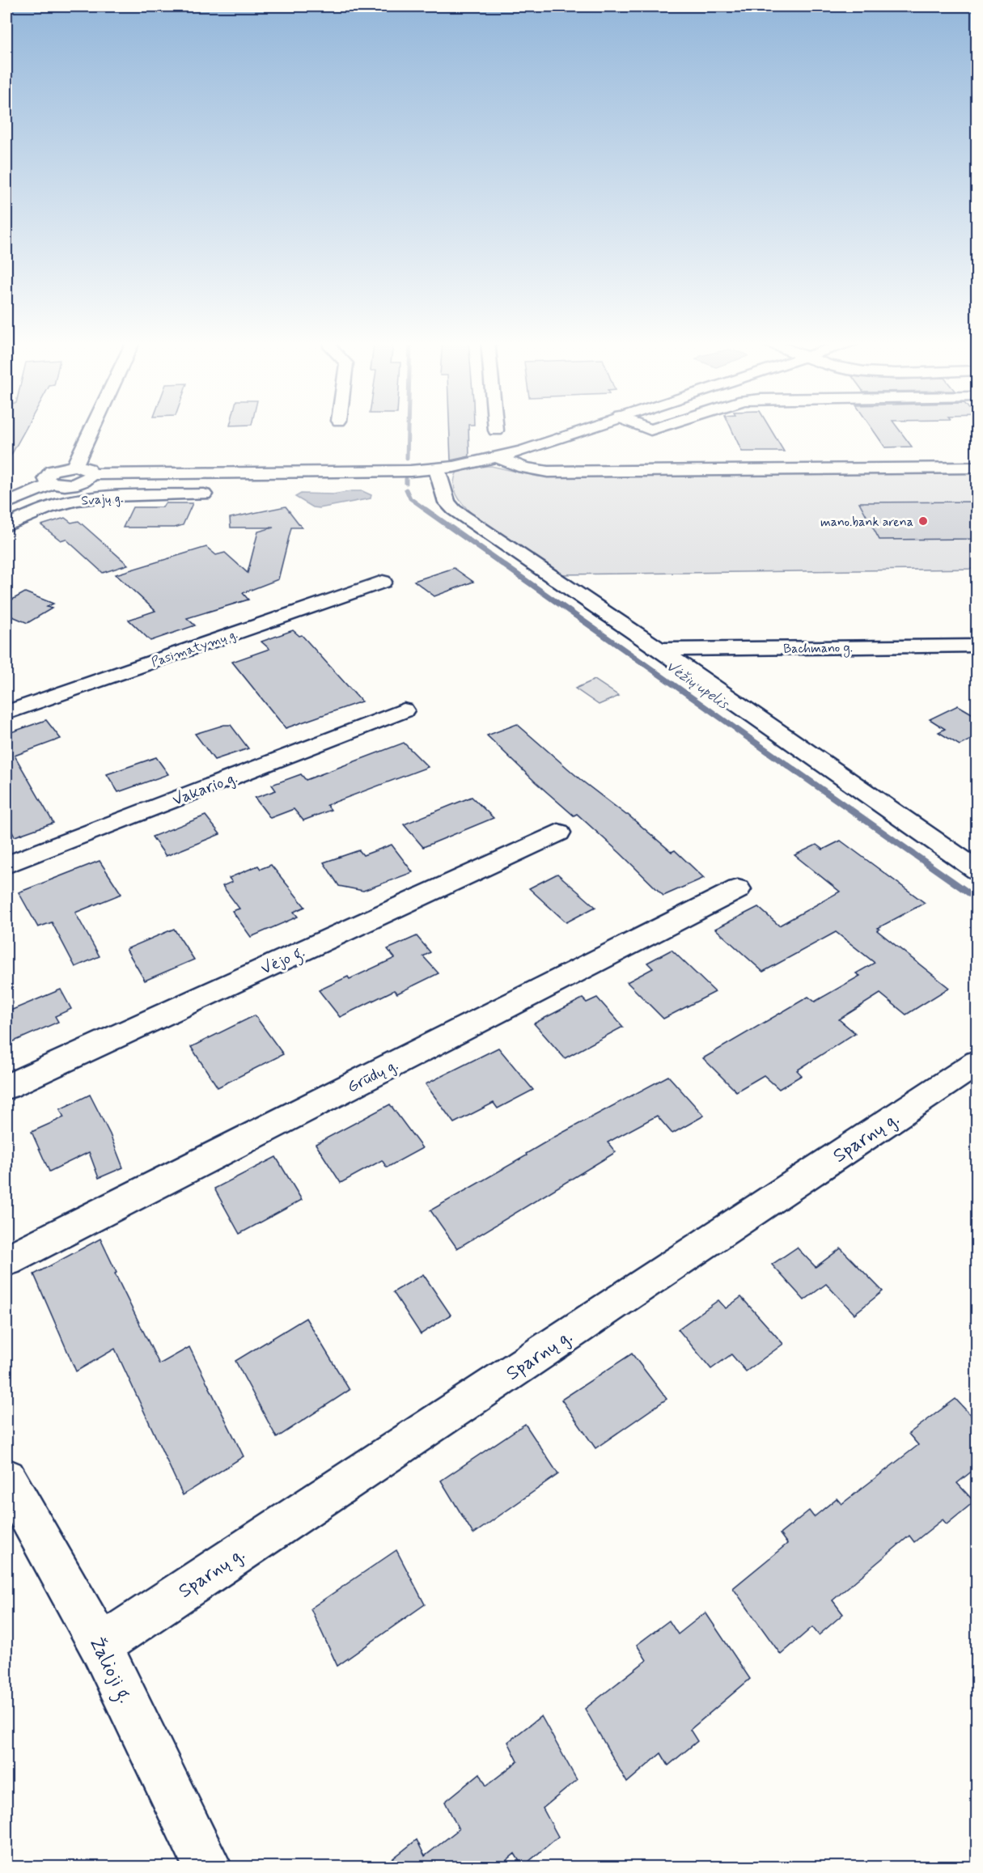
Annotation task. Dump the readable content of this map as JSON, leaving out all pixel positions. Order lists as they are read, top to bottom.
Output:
{
  "streets": {
    "street": [
      "Svajų g.",
      "Pasimatymų g.",
      "Bachmano g.",
      "Vakario g.",
      "Vėjo g.",
      "Grūdų g.",
      "Sparnų g.",
      "Žalioji g."
    ]
  },
  "crossings": [
    ["Sparnų g.", "Žalioji g."]
  ],
  "water": ["Vėžių upelis"],
  "places": ["mano.bank arena"]
}
